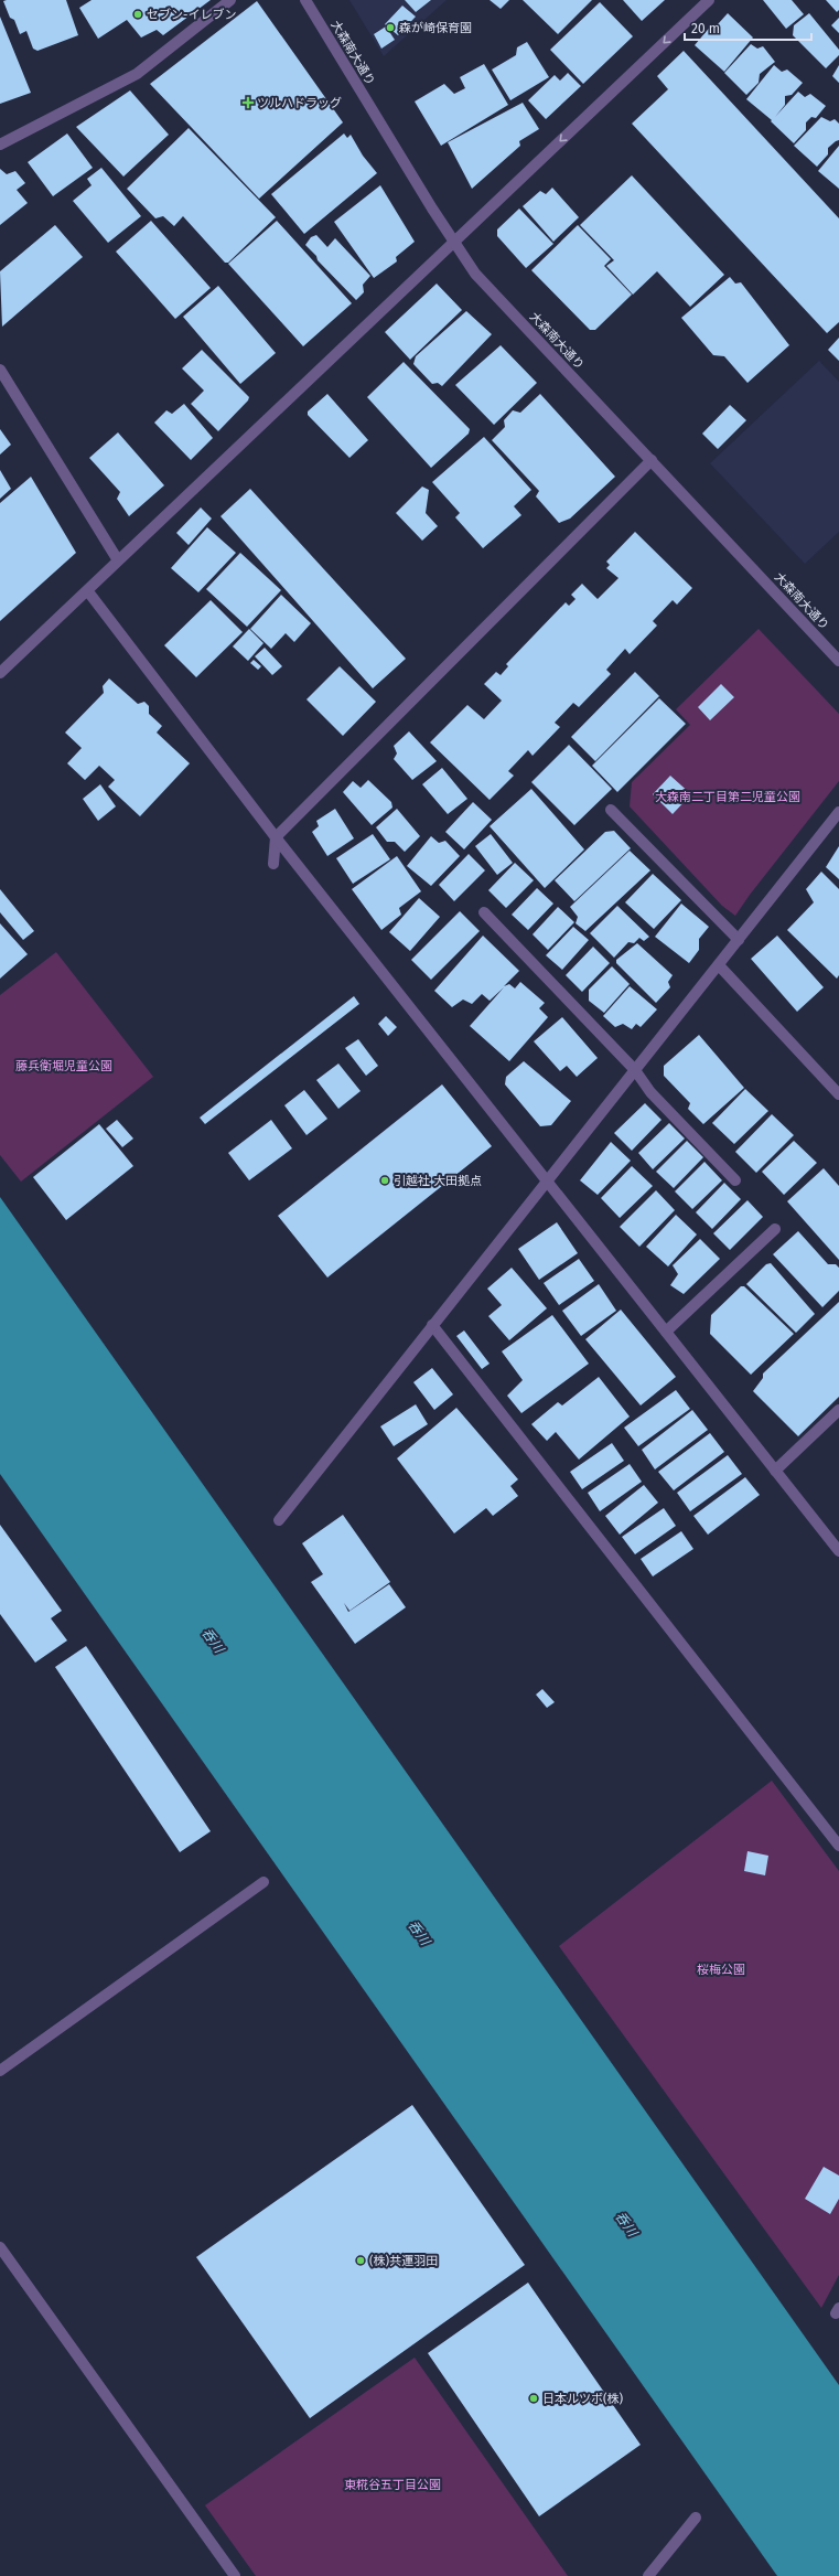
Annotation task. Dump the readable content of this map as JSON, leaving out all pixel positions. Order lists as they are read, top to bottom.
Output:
{
  "streets": {
    "street": ["大森南大通り"]
  },
  "water": ["呑川"],
  "parks": [
    "大森南二丁目第二児童公園",
    "藤兵衛堀児童公園",
    "桜梅公園",
    "東糀谷五丁目公園"
  ],
  "places": {
    "other": [
      "セブン-イレブン",
      "森が崎保育園",
      "引越社 大田拠点",
      "(株)共運羽田",
      "日本ルツボ(株)"
    ],
    "health": ["ツルハドラッグ"]
  },
  "scale_bar": "20 m"
}
